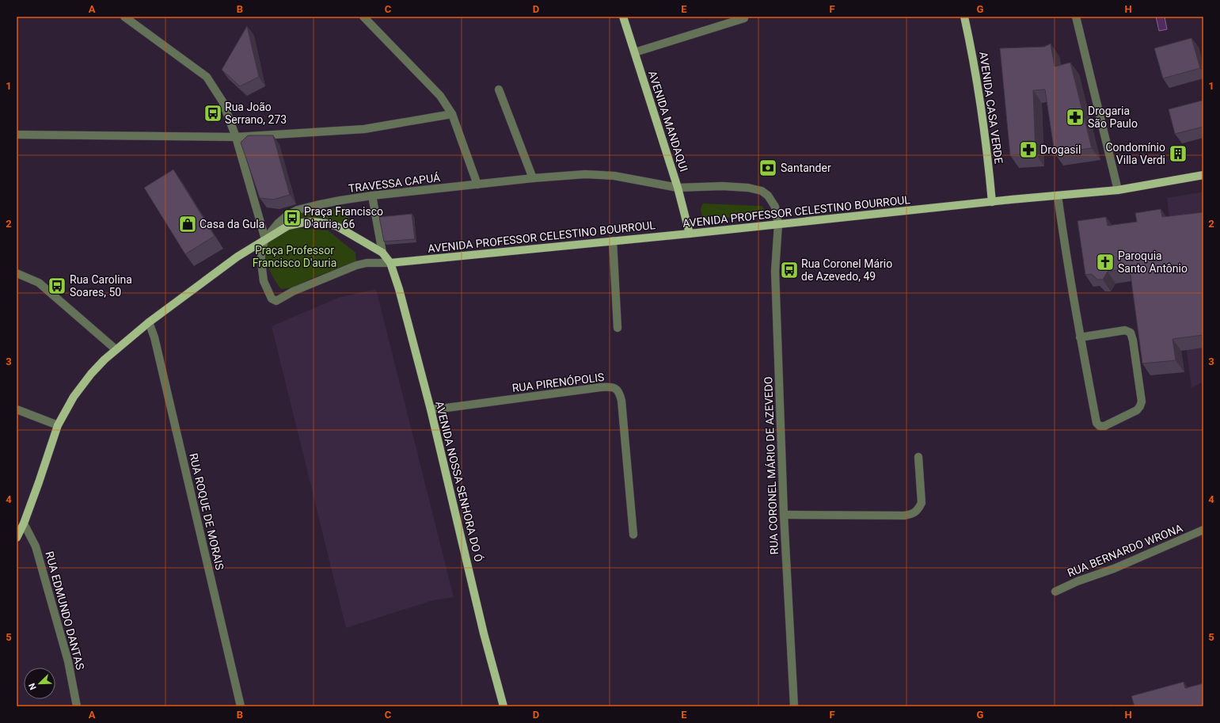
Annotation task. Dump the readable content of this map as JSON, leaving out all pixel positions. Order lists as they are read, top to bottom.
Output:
{
  "streets": {
    "main road": [
      "AVENIDA CASA VERDE",
      "AVENIDA MANDAQUI",
      "AVENIDA PROFESSOR CELESTINO BOURROUL",
      "AVENIDA NOSSA SENHORA DO Ó"
    ],
    "street": [
      "TRAVESSA CAPUÁ",
      "RUA PIRENÓPOLIS",
      "RUA CORONEL MÁRIO DE AZEVEDO",
      "RUA ROQUE DE MORAIS",
      "RUA BERNARDO WRONA",
      "RUA EDMUNDO DANTAS"
    ]
  },
  "crossings": [
    ["AVENIDA CASA VERDE", "AVENIDA PROFESSOR CELESTINO BOURROUL"],
    ["AVENIDA MANDAQUI", "TRAVESSA CAPUÁ"],
    ["AVENIDA MANDAQUI", "AVENIDA PROFESSOR CELESTINO BOURROUL"],
    ["AVENIDA MANDAQUI", "RUA CORONEL MÁRIO DE AZEVEDO"],
    ["TRAVESSA CAPUÁ", "RUA CORONEL MÁRIO DE AZEVEDO"],
    ["AVENIDA PROFESSOR CELESTINO BOURROUL", "RUA CORONEL MÁRIO DE AZEVEDO"],
    ["AVENIDA PROFESSOR CELESTINO BOURROUL", "AVENIDA NOSSA SENHORA DO Ó"],
    ["RUA PIRENÓPOLIS", "AVENIDA NOSSA SENHORA DO Ó"]
  ],
  "parks": ["Praça Professor Francisco D'auria"],
  "places": {
    "bus stop": [
      "Rua João Serrano, 273",
      "Praça Francisco D'auria, 66",
      "Rua Coronel Mário de Azevedo, 49",
      "Rua Carolina Soares, 50"
    ],
    "pharmacy": ["Drogaria São Paulo", "Drogasil"],
    "building": ["Condomínio Villa Verdi"],
    "bank": ["Santander"],
    "shop": ["Casa da Gula"],
    "church": ["Paroquia Santo Antônio"]
  },
  "north": "bottom left",
  "grid": {
    "columns": [
      "A",
      "B",
      "C",
      "D",
      "E",
      "F",
      "G",
      "H"
    ],
    "rows": [
      "1",
      "2",
      "3",
      "4",
      "5"
    ]
  }
}
